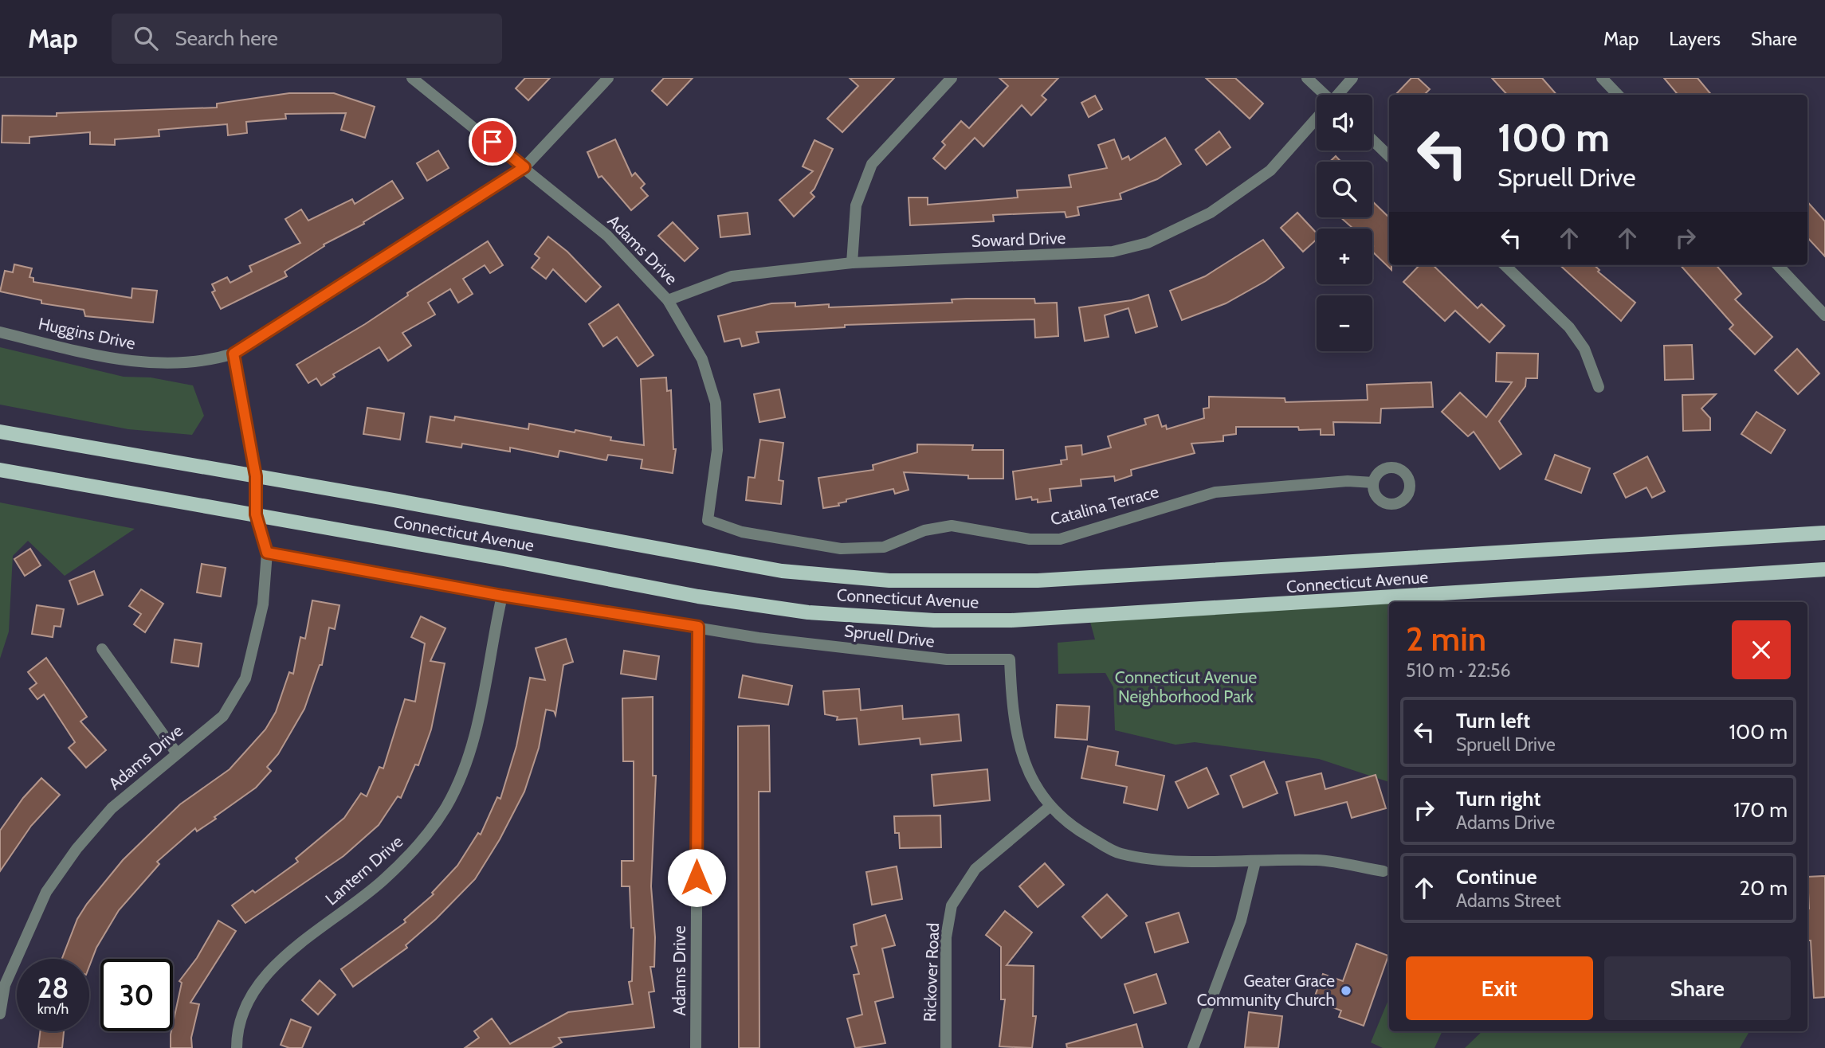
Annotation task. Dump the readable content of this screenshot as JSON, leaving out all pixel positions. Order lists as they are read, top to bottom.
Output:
{
  "streets": {
    "main road": ["Connecticut Avenue"],
    "street": [
      "Soward Drive",
      "Adams Drive",
      "Huggins Drive",
      "Catalina Terrace",
      "Spruell Drive",
      "Lantern Drive",
      "Rickover Road"
    ]
  },
  "crossings": [
    ["Soward Drive", "Adams Drive"],
    ["Adams Drive", "Huggins Drive"],
    ["Adams Drive", "Catalina Terrace"],
    ["Adams Drive", "Connecticut Avenue"],
    ["Adams Drive", "Spruell Drive"],
    ["Spruell Drive", "Lantern Drive"],
    ["Spruell Drive", "Rickover Road"]
  ],
  "parks": ["Connecticut Avenue Neighborhood Park"],
  "places": ["Geater Grace Community Church"],
  "page": {
    "header": "Map",
    "search": "Search here",
    "nav": ["Map", "Layers", "Share"],
    "map_buttons": ["+", "−"],
    "turn": ["100 m", "Spruell Drive"],
    "heading": ["2 min", "510 m · 22:56"],
    "list": [
      {
        "name": "Turn left",
        "note": "Spruell Drive",
        "value": "100 m"
      },
      {
        "name": "Turn right",
        "note": "Adams Drive",
        "value": "170 m"
      },
      {
        "name": "Continue",
        "note": "Adams Street",
        "value": "20 m"
      }
    ],
    "buttons": ["Exit", "Share"],
    "speed": "28 km/h",
    "limit": "30"
  }
}
